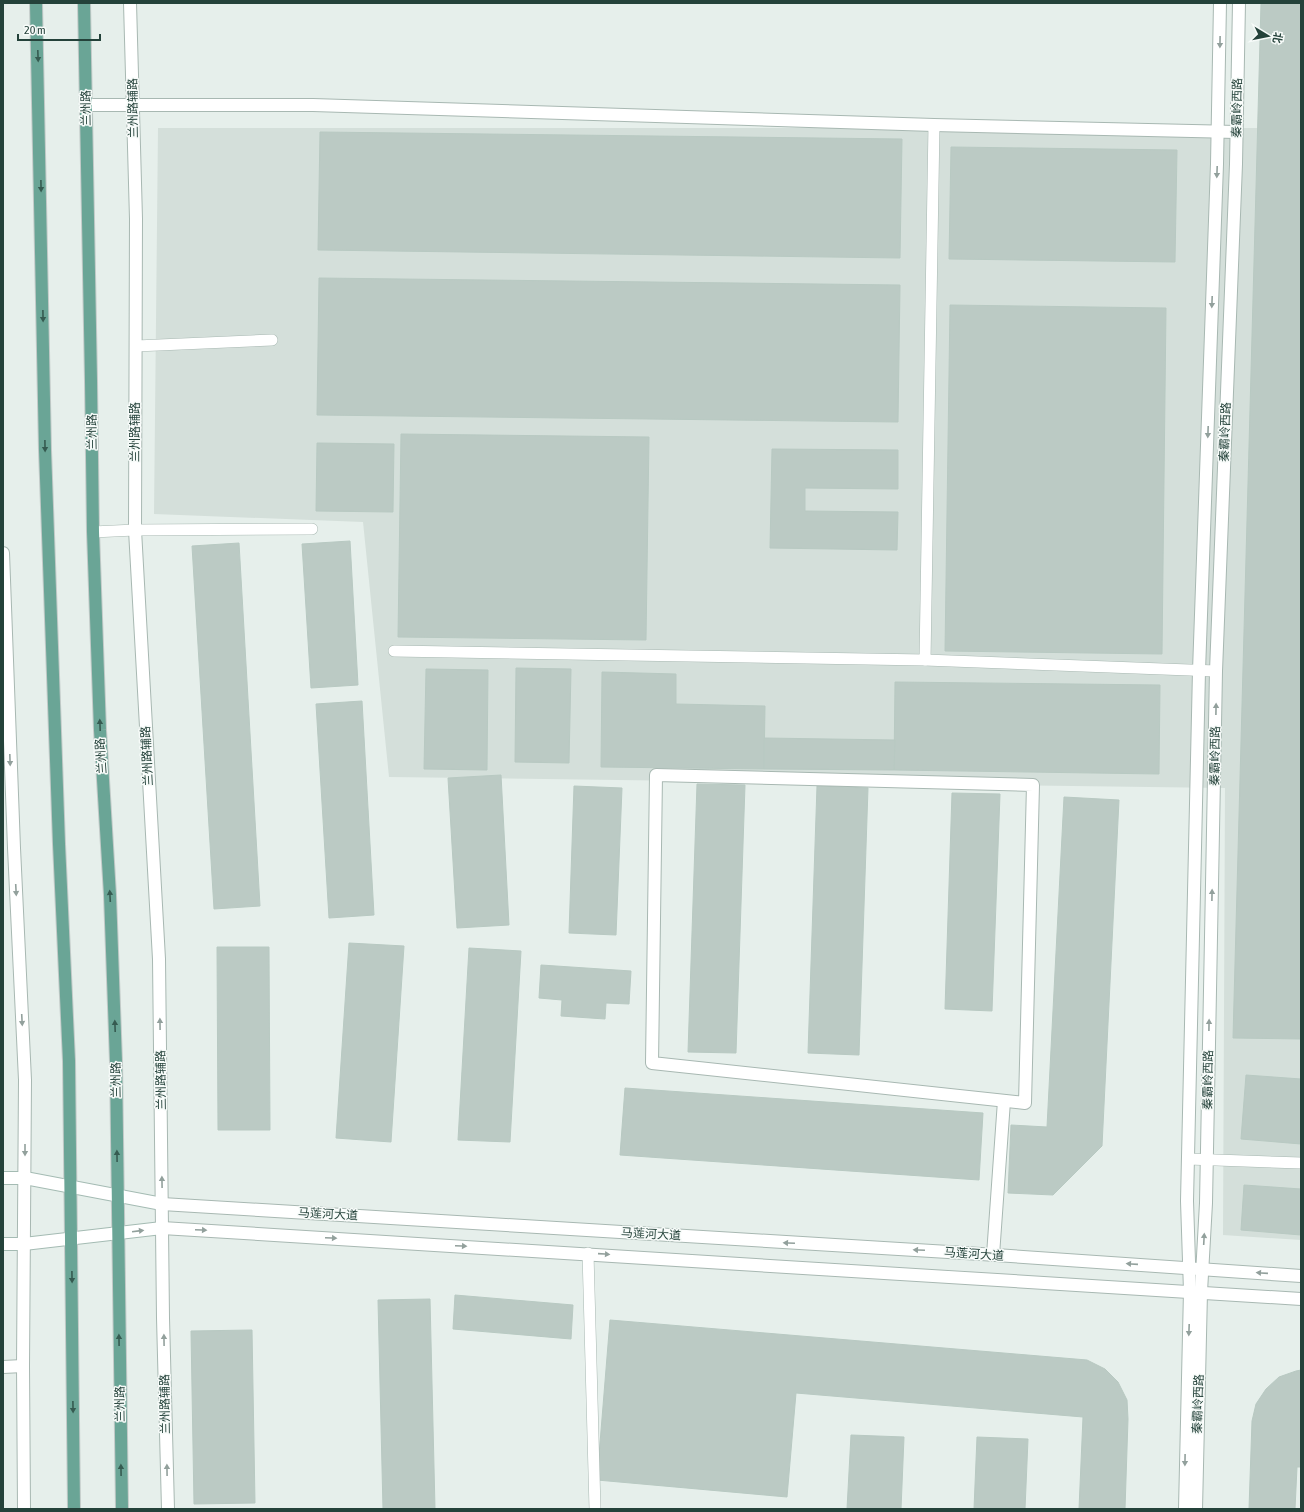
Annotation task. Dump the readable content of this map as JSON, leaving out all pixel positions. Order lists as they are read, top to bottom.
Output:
{
  "streets": {
    "main road": ["兰州路"],
    "street": ["兰州路辅路", "秦霸岭西路", "马莲河大道"]
  },
  "crossings": [
    ["兰州路", "马莲河大道"],
    ["兰州路辅路", "马莲河大道"],
    ["秦霸岭西路", "马莲河大道"]
  ],
  "one_way": ["兰州路辅路"],
  "scale_bar": "20 m",
  "north": "right"
}
